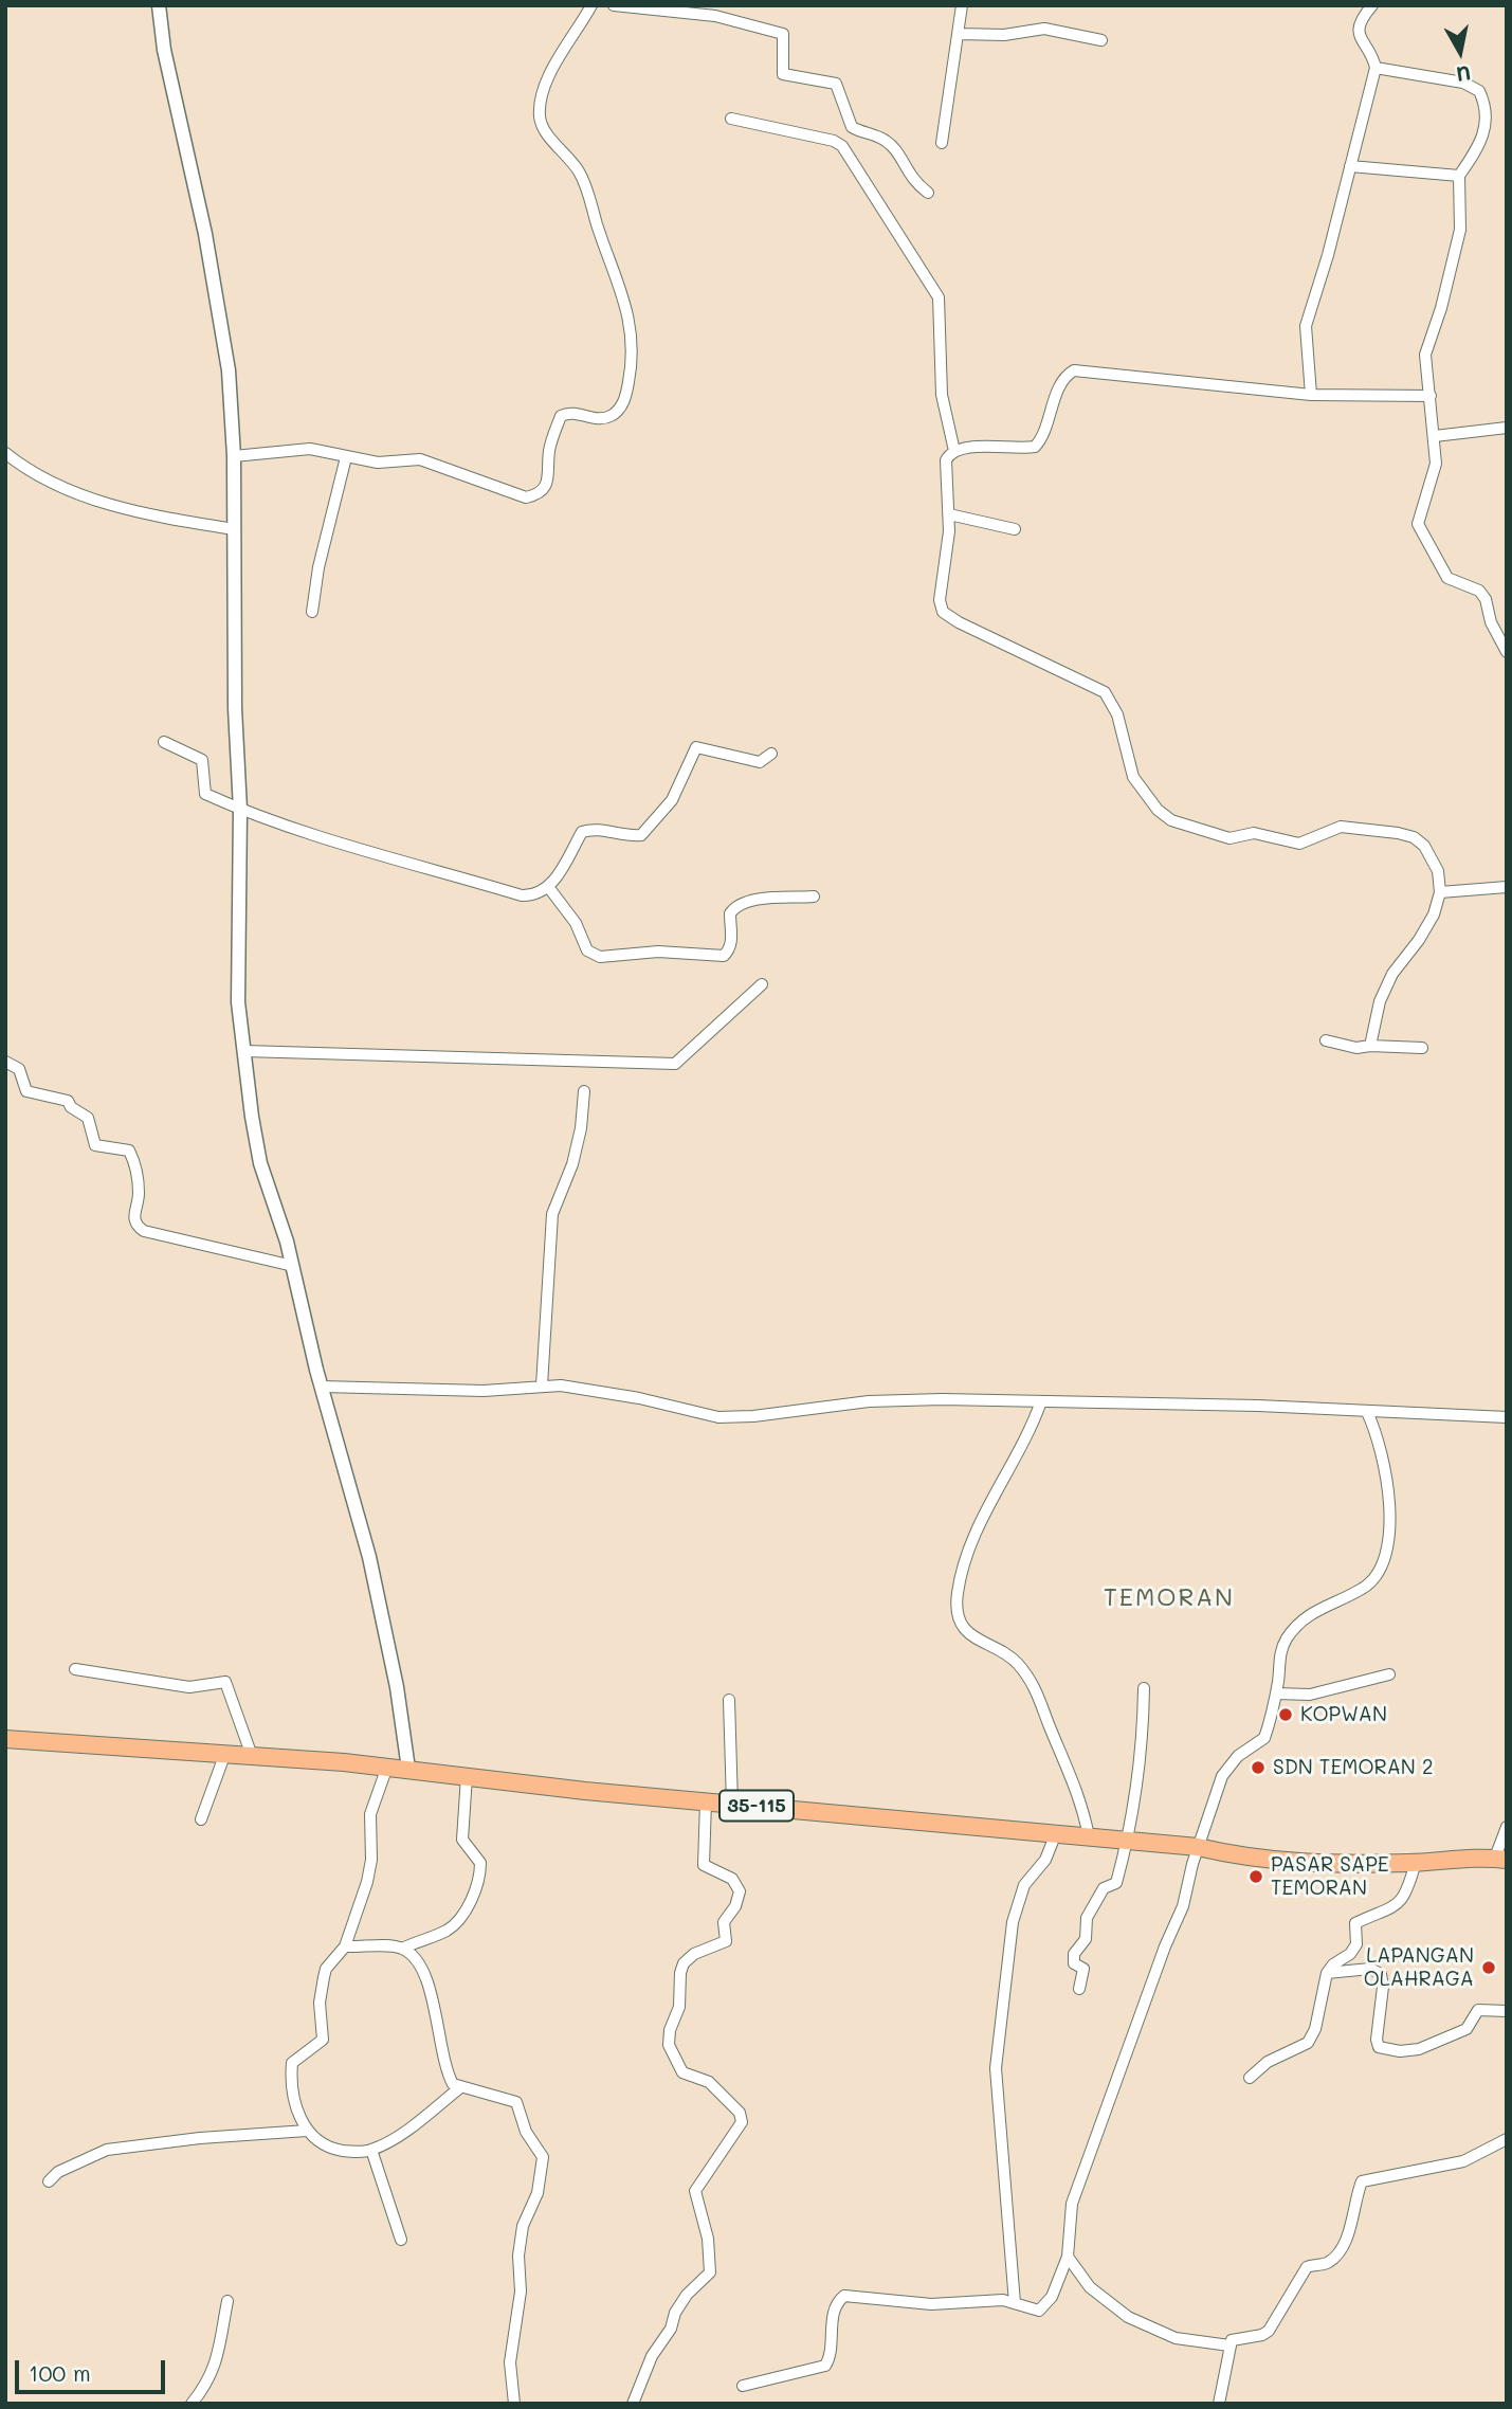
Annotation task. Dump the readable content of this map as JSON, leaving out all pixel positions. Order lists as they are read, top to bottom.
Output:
{
  "streets": {
    "main road": ["35-115"]
  },
  "districts": ["TEMORAN"],
  "places": [
    "KOPWAN",
    "SDN TEMORAN 2",
    "PASAR SAPE TEMORAN",
    "LAPANGAN OLAHRAGA"
  ],
  "scale_bar": "100 m",
  "north": "bottom"
}
